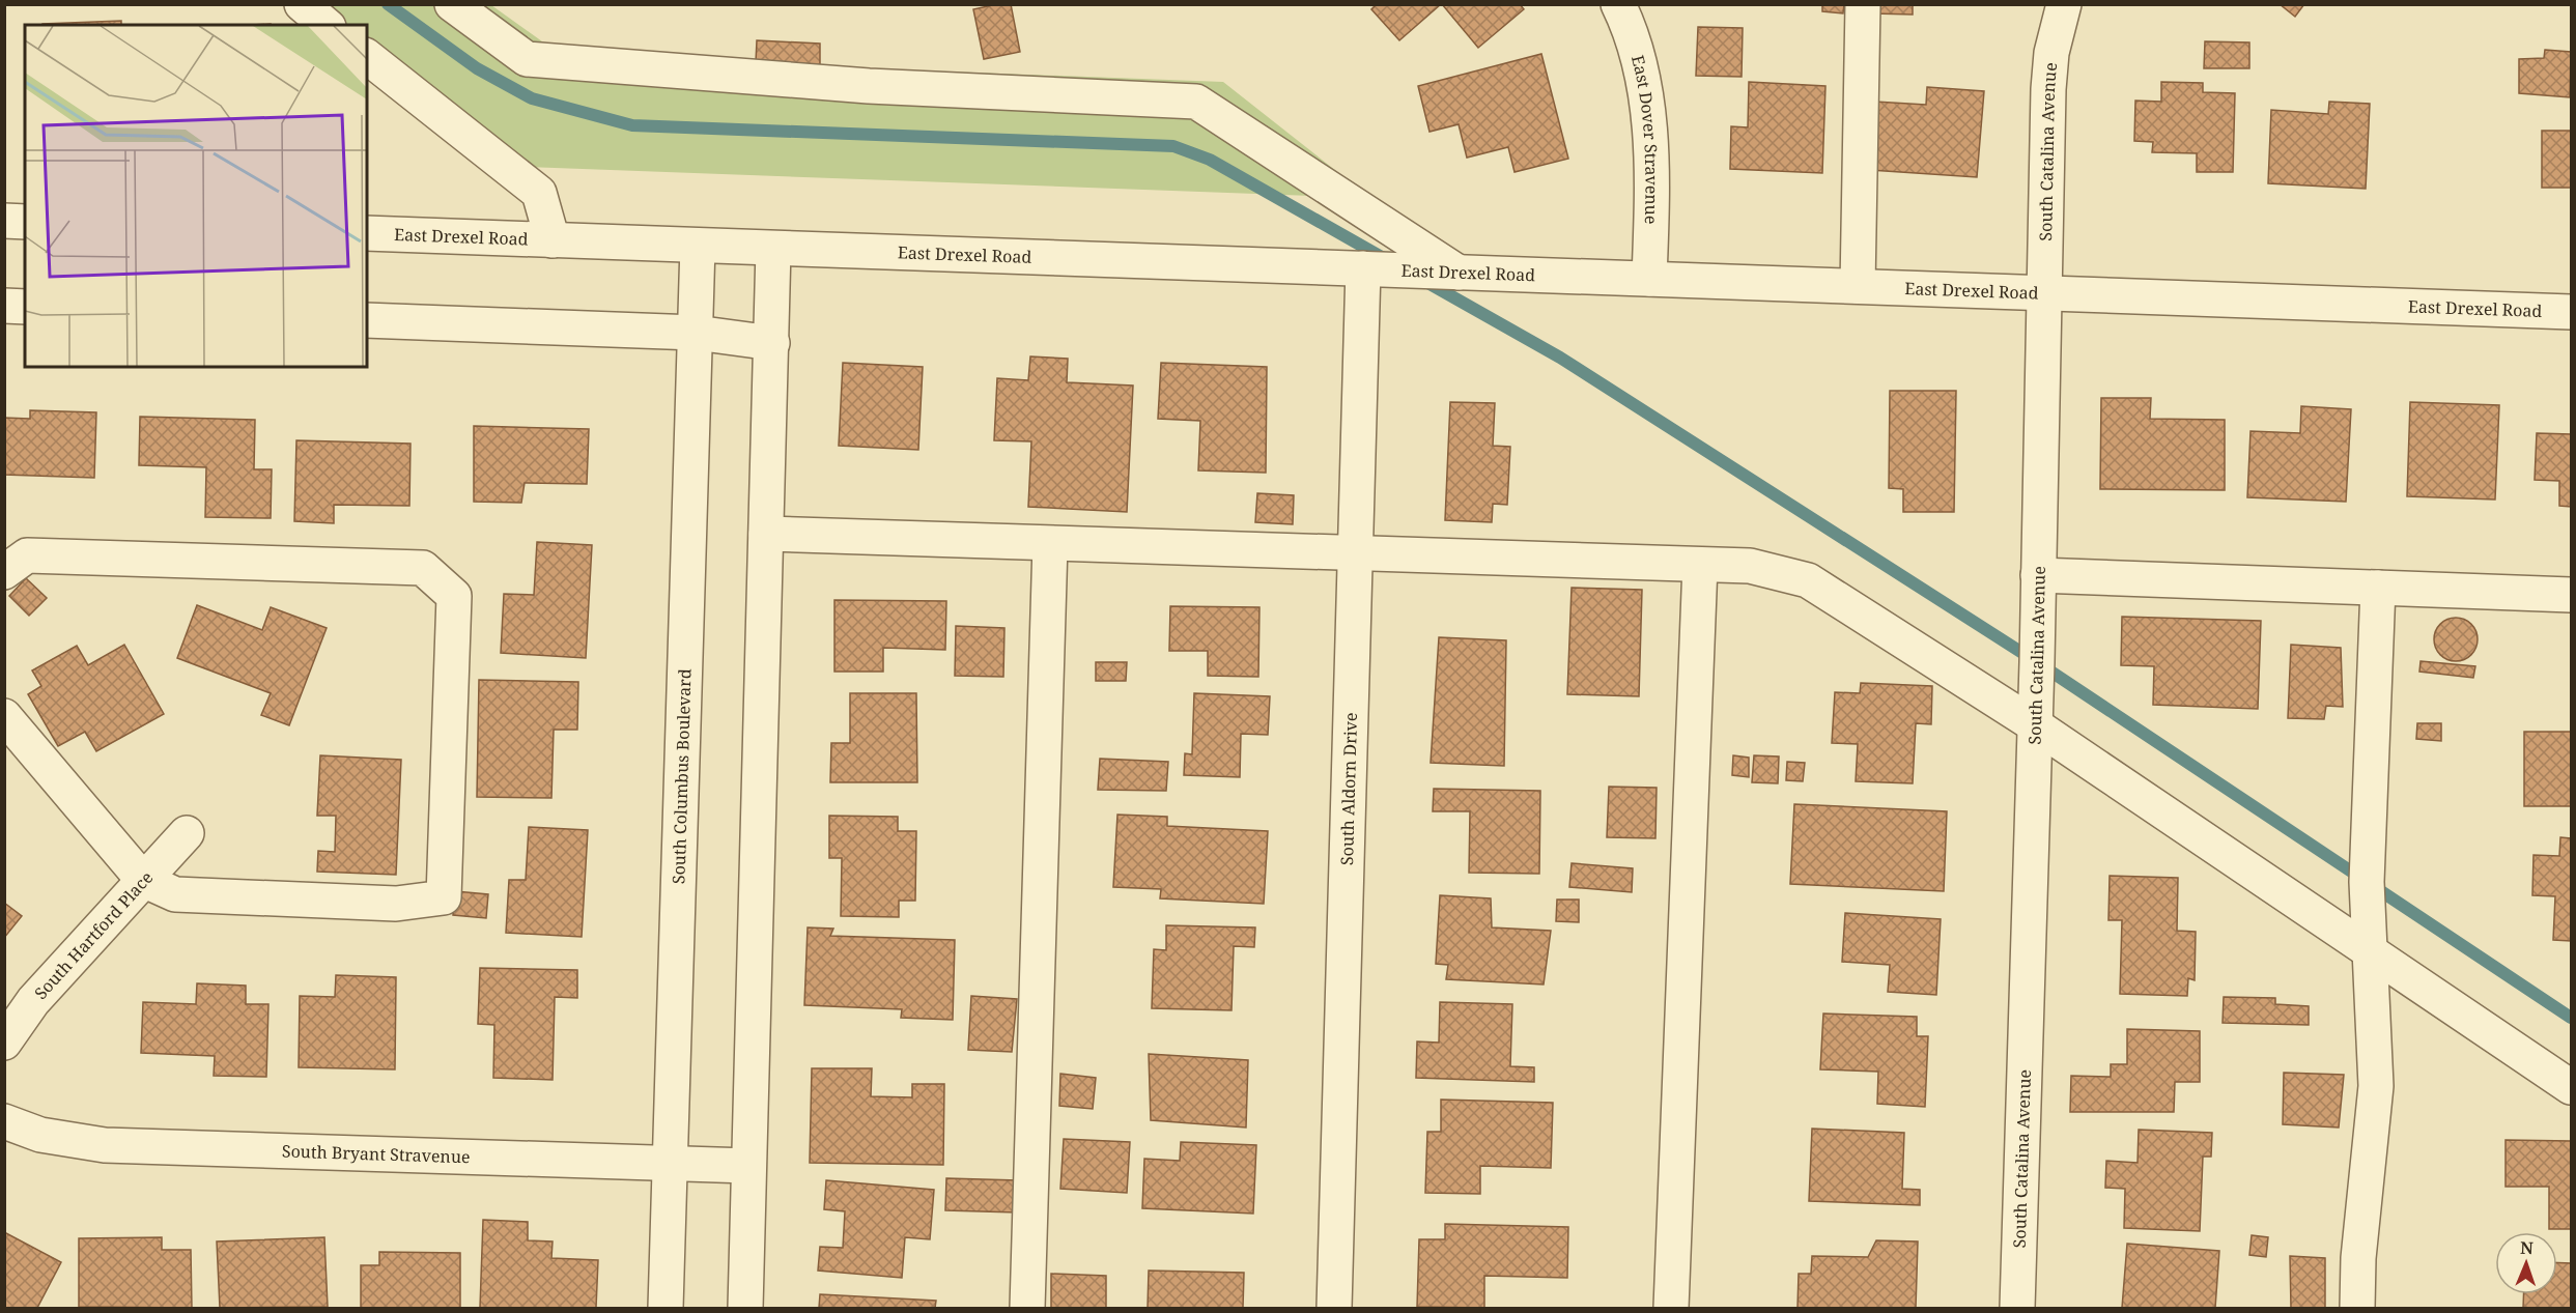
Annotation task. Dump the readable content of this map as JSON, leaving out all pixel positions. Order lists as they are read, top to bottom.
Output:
{
  "streets": {
    "street": [
      "East Dover Stravenue",
      "South Catalina Avenue",
      "East Drexel Road",
      "South Columbus Boulevard",
      "South Aldorn Drive",
      "South Hartford Place",
      "South Bryant Stravenue"
    ]
  },
  "crossings": [
    ["East Dover Stravenue", "East Drexel Road"],
    ["South Catalina Avenue", "East Drexel Road"],
    ["East Drexel Road", "South Columbus Boulevard"],
    ["East Drexel Road", "South Aldorn Drive"],
    ["South Columbus Boulevard", "South Bryant Stravenue"]
  ],
  "north": "top"
}
